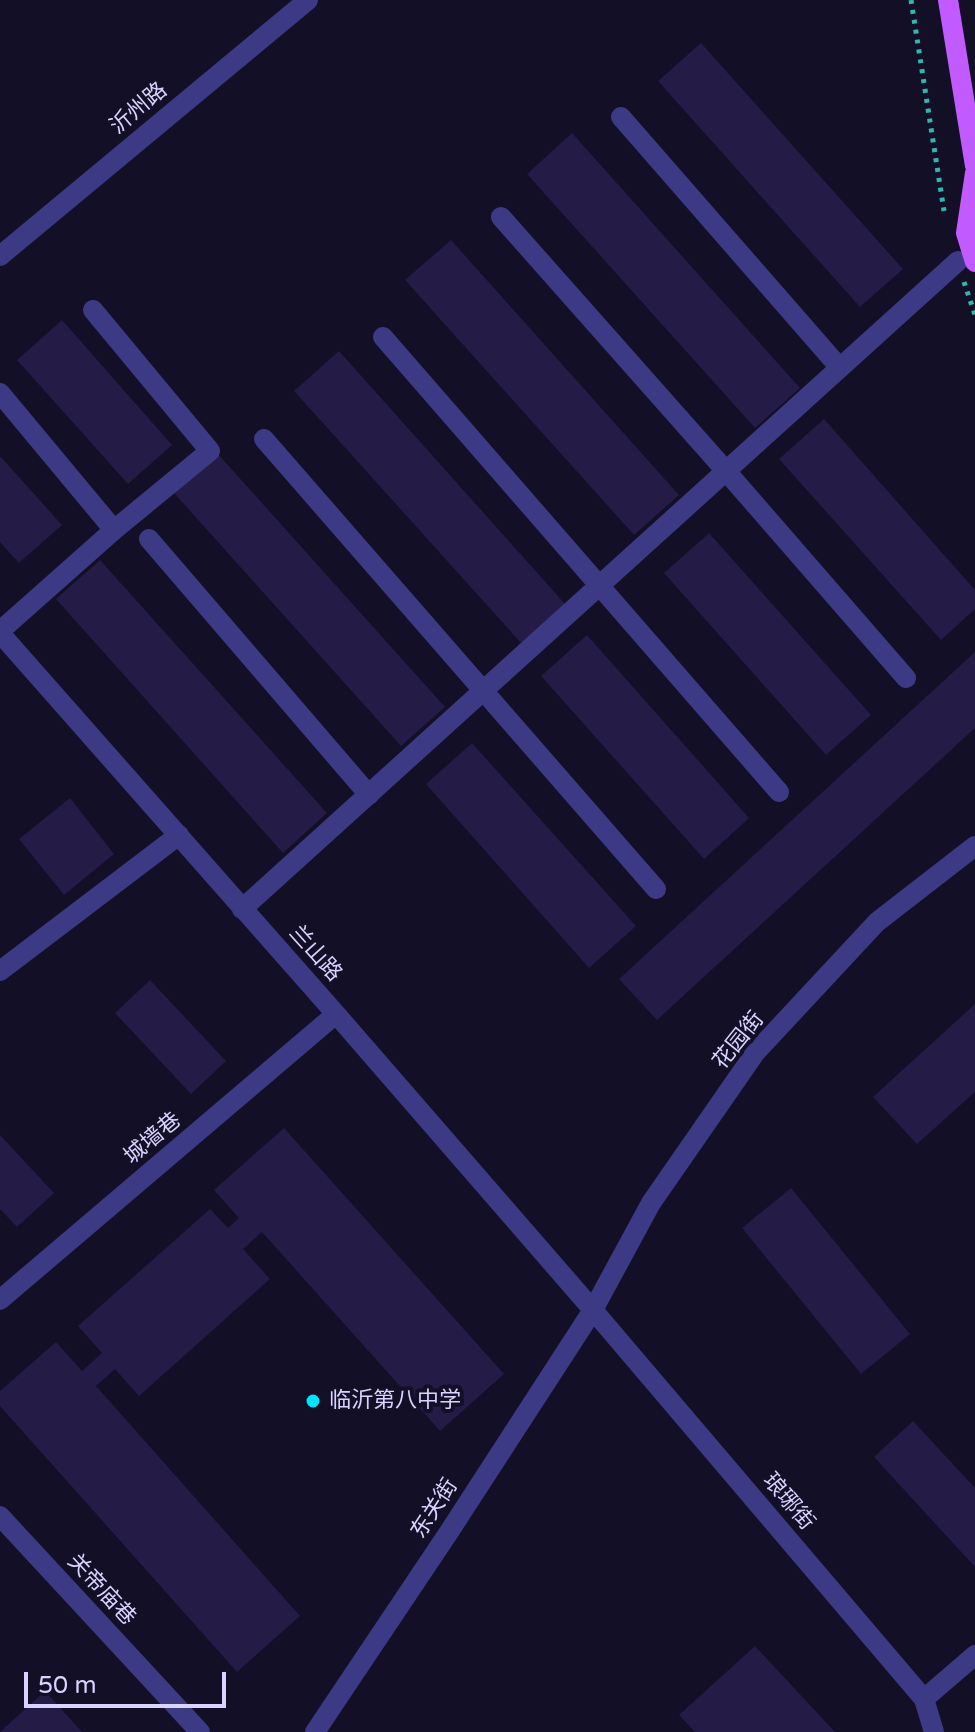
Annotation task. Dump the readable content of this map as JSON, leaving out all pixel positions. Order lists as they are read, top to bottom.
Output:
{
  "streets": {
    "street": [
      "沂州路",
      "兰山路",
      "花园街",
      "城墙巷",
      "琅琊街",
      "东关街",
      "关帝庙巷"
    ]
  },
  "crossings": [
    ["兰山路", "花园街"],
    ["兰山路", "城墙巷"],
    ["兰山路", "琅琊街"],
    ["兰山路", "东关街"],
    ["花园街", "琅琊街"],
    ["花园街", "东关街"],
    ["琅琊街", "东关街"]
  ],
  "places": ["临沂第八中学"],
  "scale_bar": "50 m"
}
